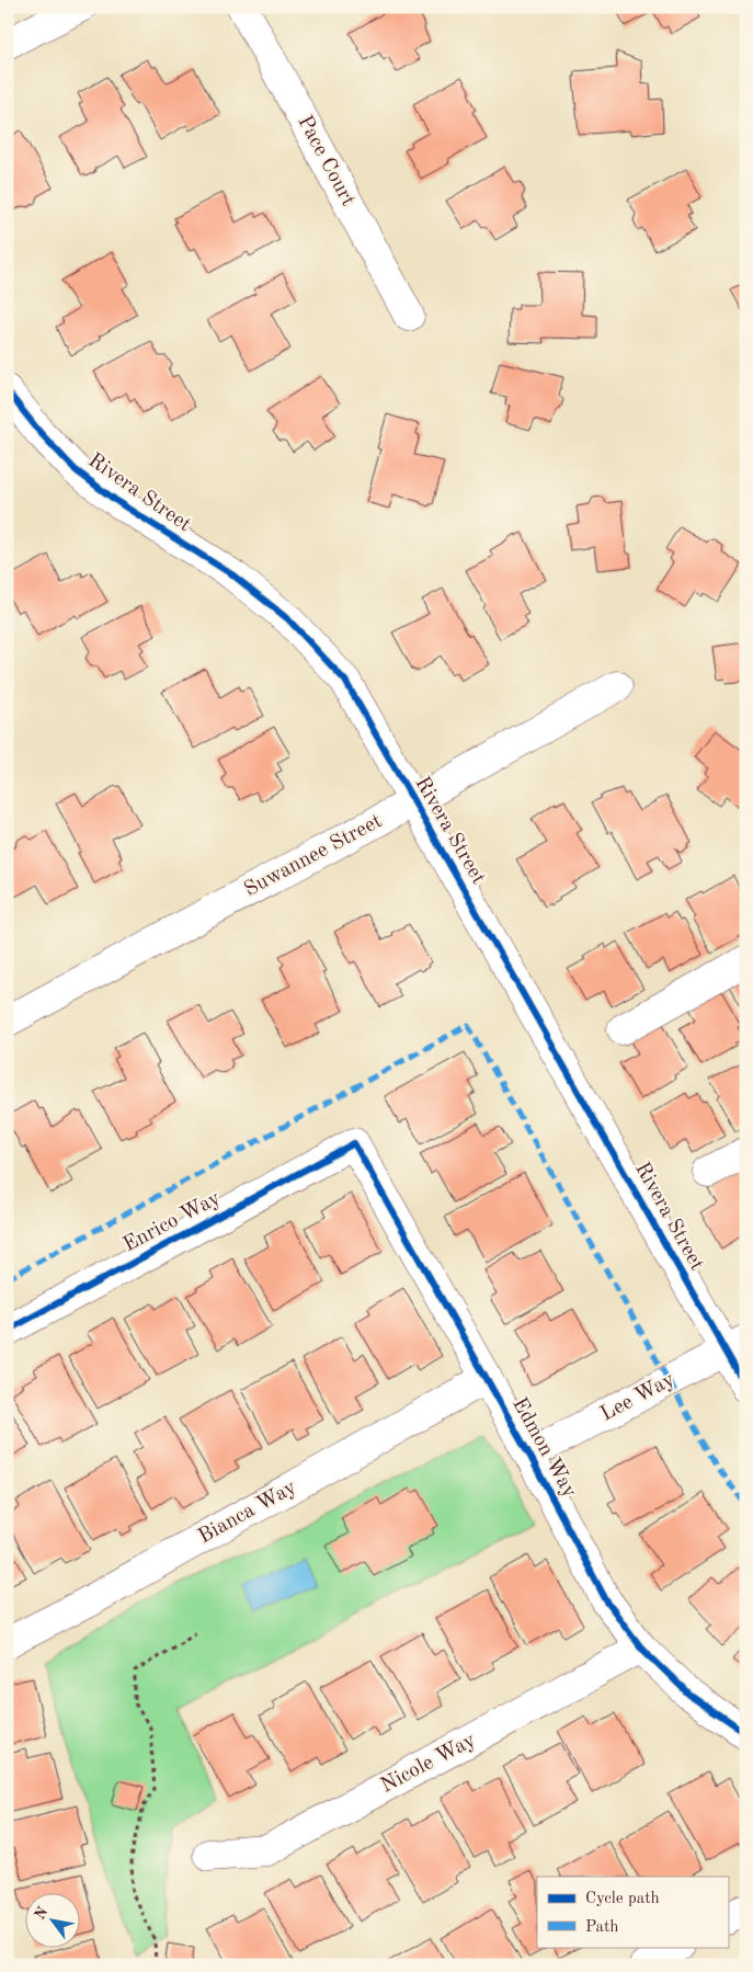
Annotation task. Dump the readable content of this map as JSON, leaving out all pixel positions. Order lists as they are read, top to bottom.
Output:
{
  "streets": {
    "street": [
      "Pace Court",
      "Rivera Street",
      "Suwannee Street",
      "Enrico Way",
      "Lee Way",
      "Edmon Way",
      "Bianca Way",
      "Nicole Way"
    ]
  },
  "crossings": [
    ["Rivera Street", "Suwannee Street"],
    ["Rivera Street", "Lee Way"],
    ["Enrico Way", "Edmon Way"],
    ["Lee Way", "Edmon Way"],
    ["Edmon Way", "Bianca Way"],
    ["Edmon Way", "Nicole Way"]
  ],
  "legend": ["Cycle path", "Path"],
  "north": "top left"
}
